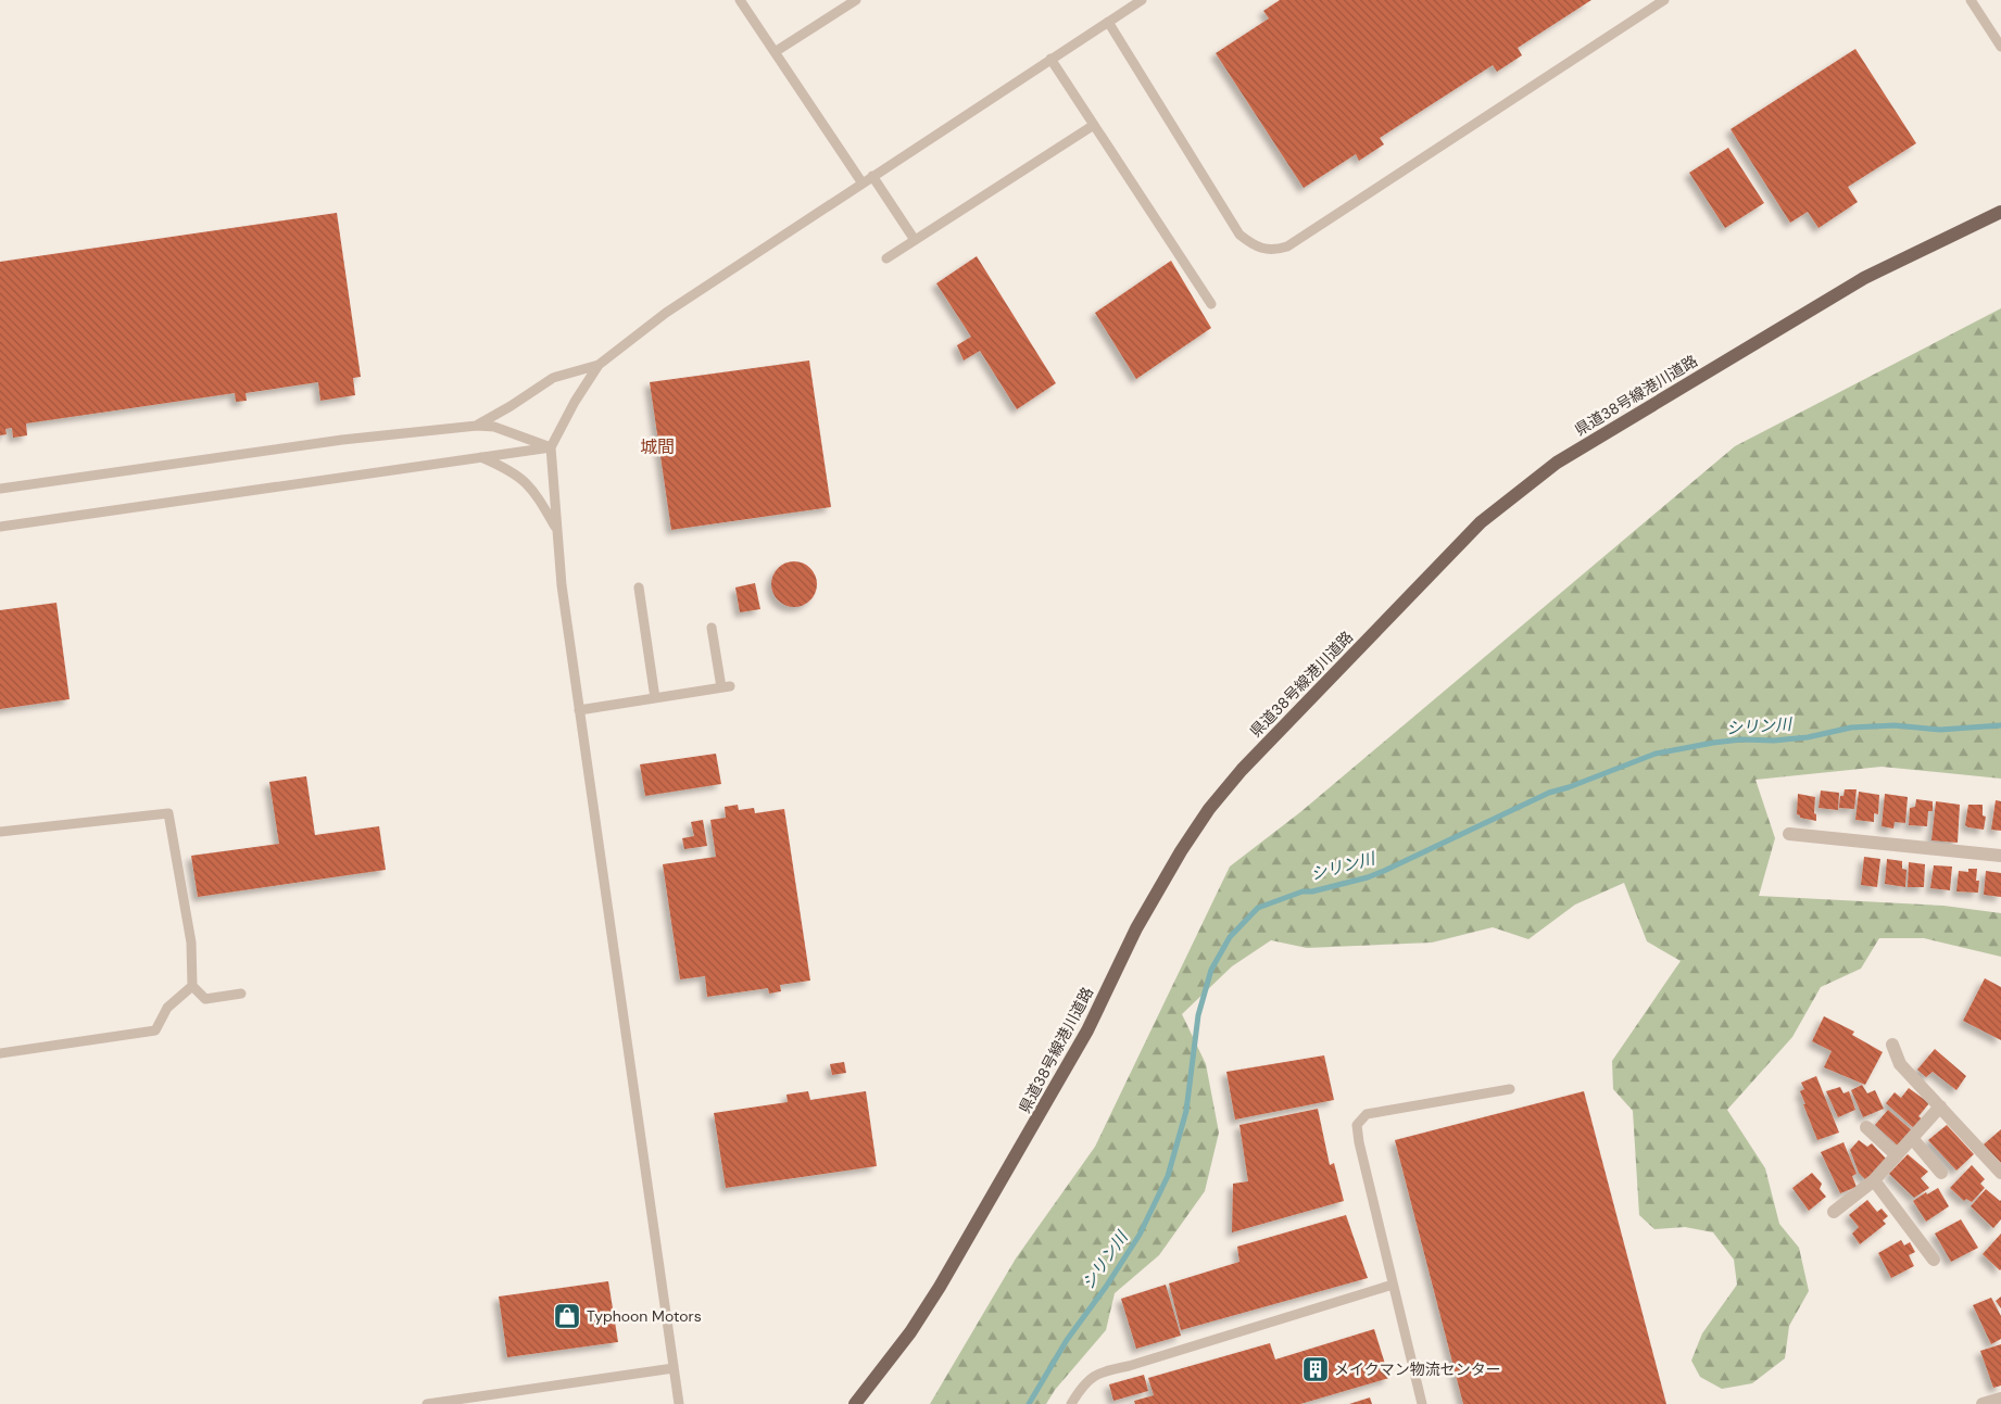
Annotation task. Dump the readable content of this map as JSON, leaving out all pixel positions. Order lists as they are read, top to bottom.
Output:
{
  "streets": {
    "main road": ["県道38号線港川道路"]
  },
  "districts": ["城間"],
  "water": ["シリン川"],
  "places": {
    "shop": ["Typhoon Motors"],
    "building": ["メイクマン物流センター"]
  }
}
